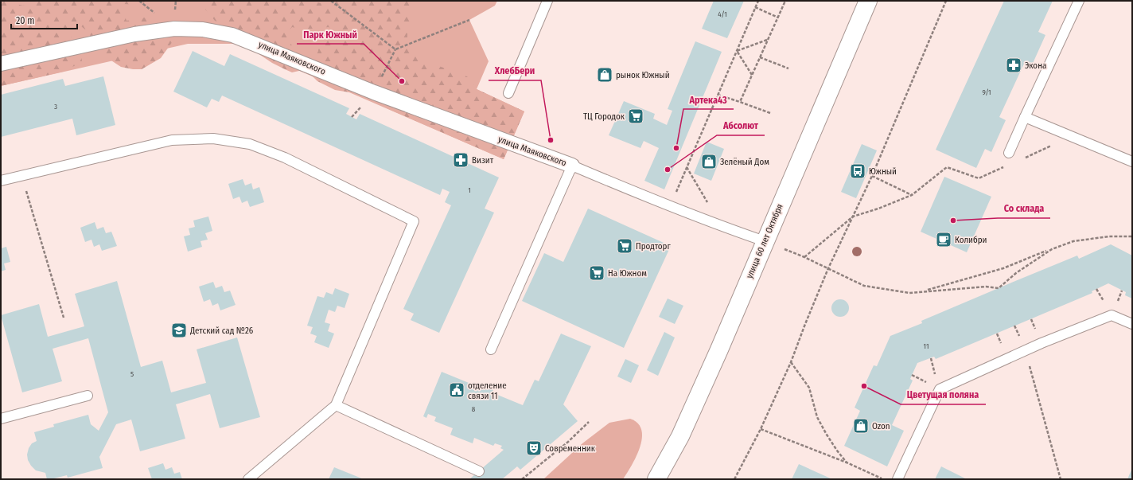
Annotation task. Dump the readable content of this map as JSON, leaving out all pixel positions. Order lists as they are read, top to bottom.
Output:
{
  "streets": {
    "main road": ["улица 60 лет Октября"],
    "street": ["улица Маяковского"]
  },
  "places": {
    "pharmacy": ["Экона", "Визит"],
    "shop": ["рынок Южный", "Зелёный Дом", "Ozon"],
    "other": [
      "Парк Южный",
      "ХлебБери",
      "Артека43",
      "Абсолют",
      "Со склада",
      "Цветущая поляна"
    ],
    "supermarket": ["ТЦ Городок", "Продторг", "На Южном"],
    "bus stop": ["Южный"],
    "cafe": ["Колибри"],
    "school or university": ["Детский сад №26"],
    "public building": ["отделение связи 11"],
    "theatre": ["Современник"]
  },
  "house_numbers": [
    "4/1",
    "9/1",
    "3",
    "1",
    "11",
    "5",
    "8"
  ],
  "scale_bar": "20 m"
}
